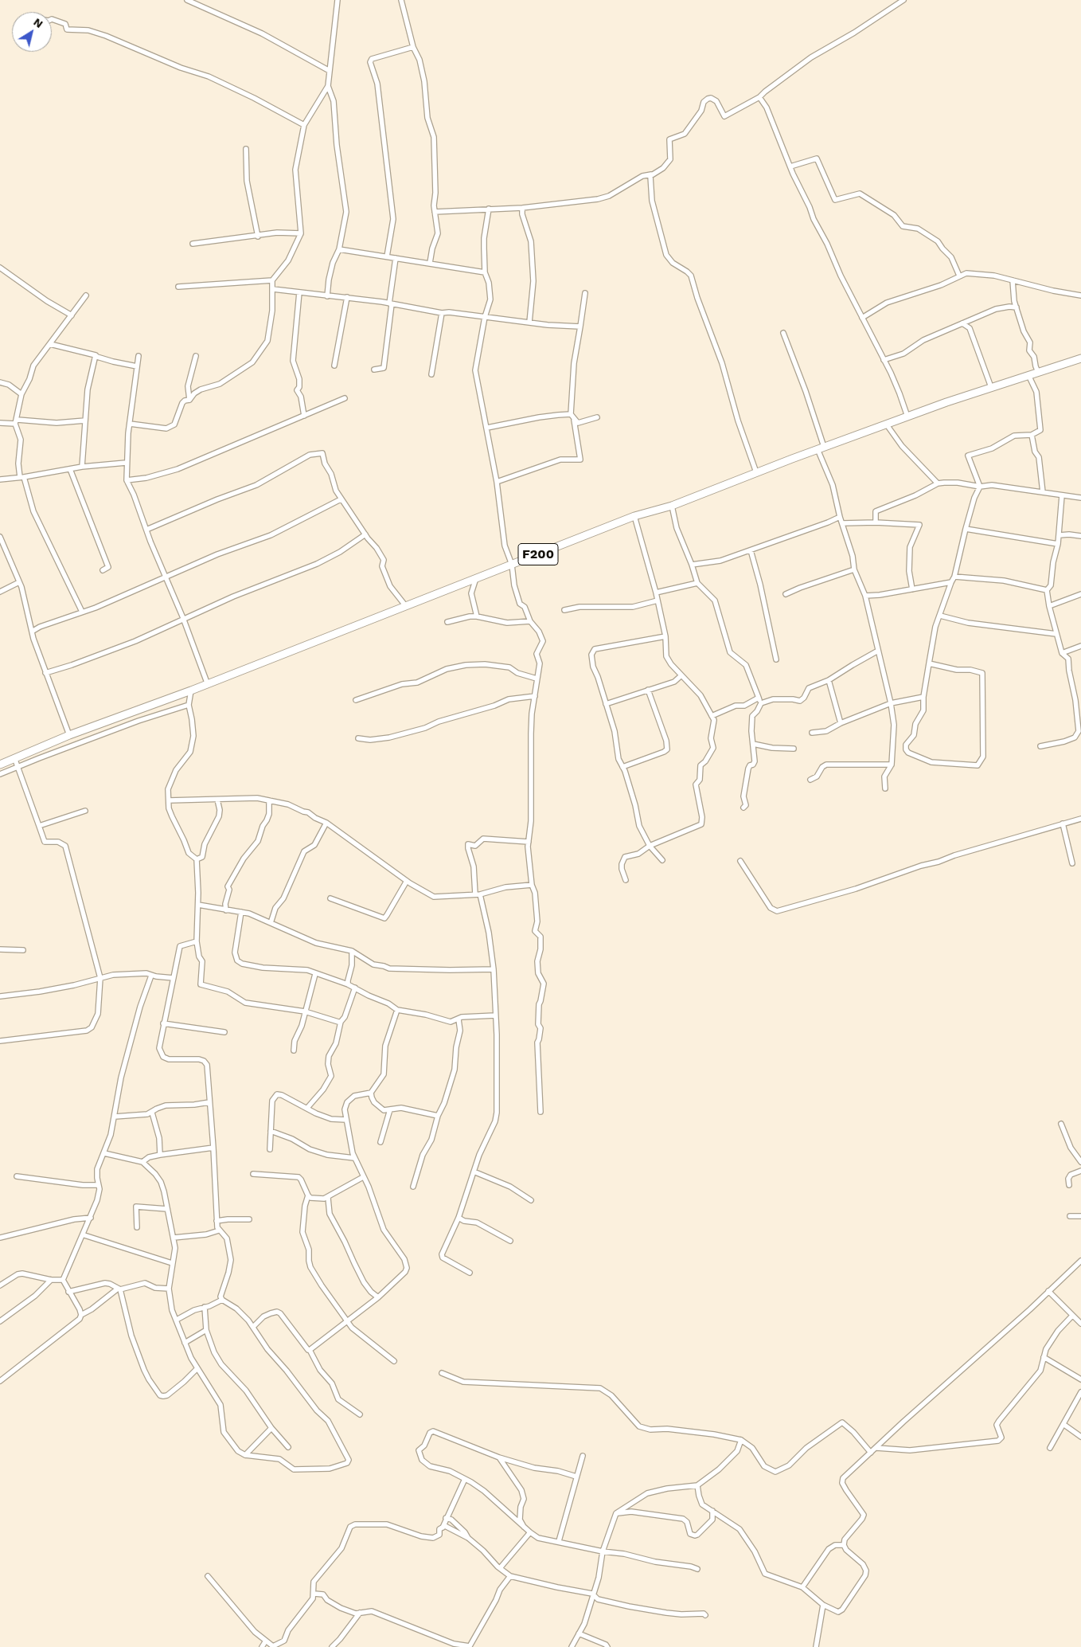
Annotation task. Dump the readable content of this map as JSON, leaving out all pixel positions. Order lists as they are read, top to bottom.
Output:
{
  "streets": {
    "main road": ["F200"]
  },
  "north": "top right"
}
